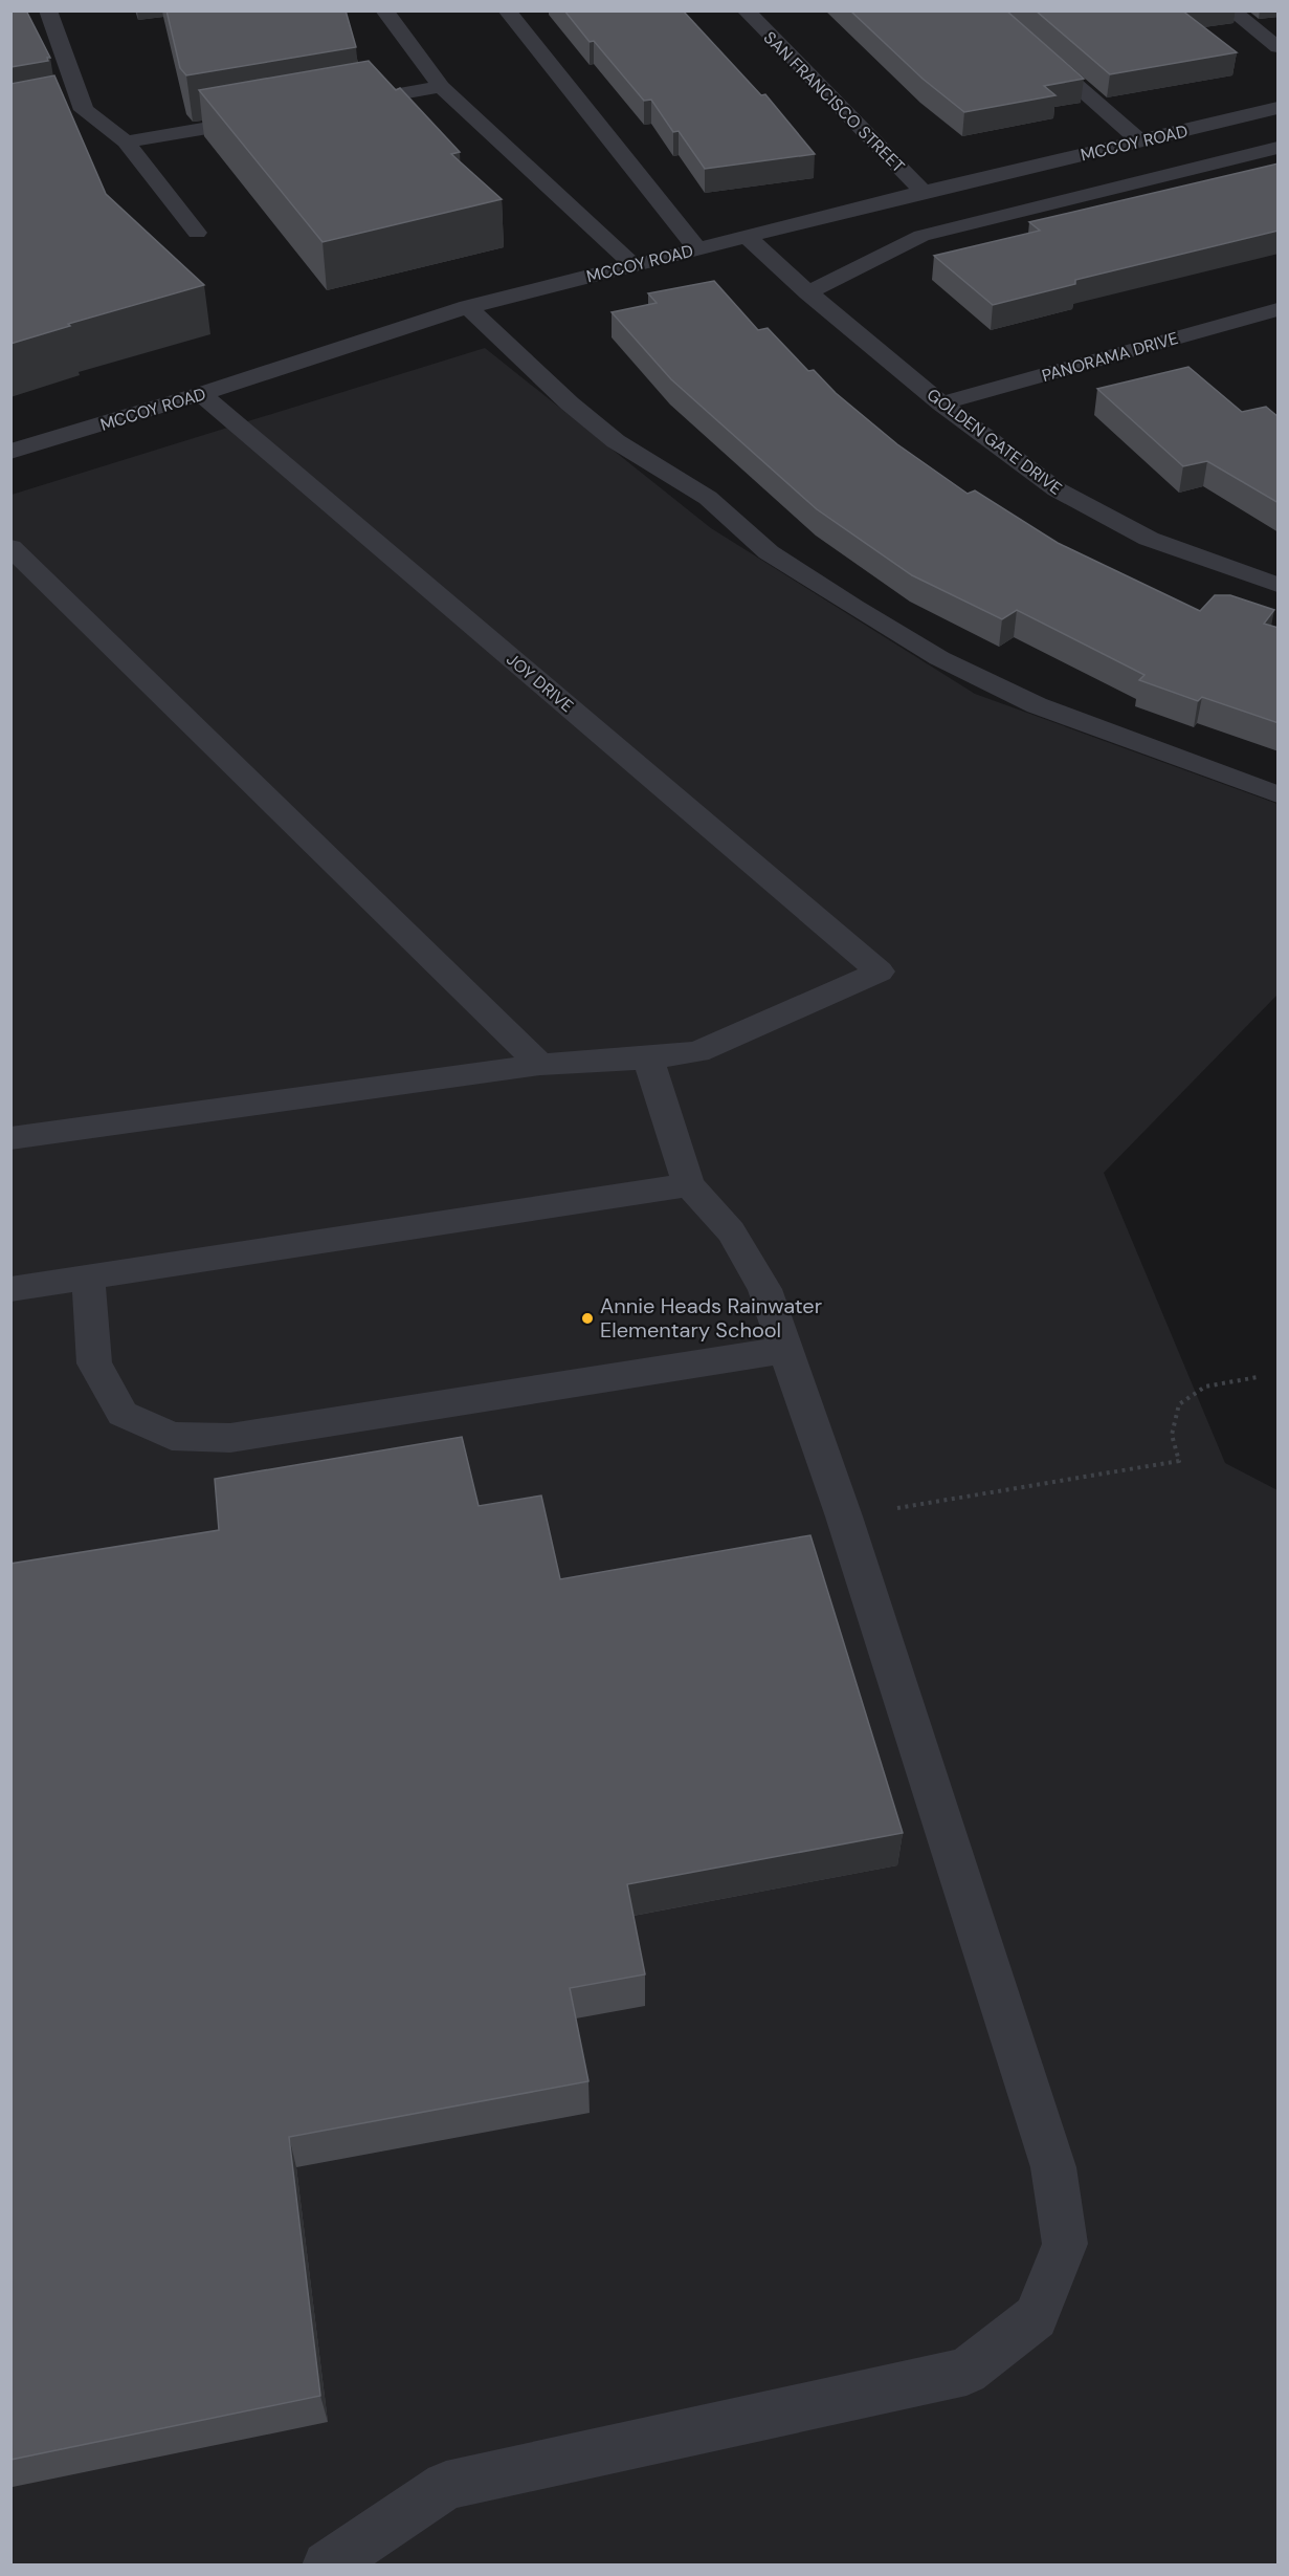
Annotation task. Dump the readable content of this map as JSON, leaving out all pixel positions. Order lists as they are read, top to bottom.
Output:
{
  "streets": {
    "street": [
      "SAN FRANCISCO STREET",
      "MCCOY ROAD",
      "PANORAMA DRIVE",
      "GOLDEN GATE DRIVE",
      "JOY DRIVE"
    ]
  },
  "crossings": [
    ["SAN FRANCISCO STREET", "MCCOY ROAD"],
    ["MCCOY ROAD", "GOLDEN GATE DRIVE"],
    ["MCCOY ROAD", "JOY DRIVE"],
    ["PANORAMA DRIVE", "GOLDEN GATE DRIVE"]
  ],
  "places": ["Annie Heads Rainwater Elementary School"]
}
